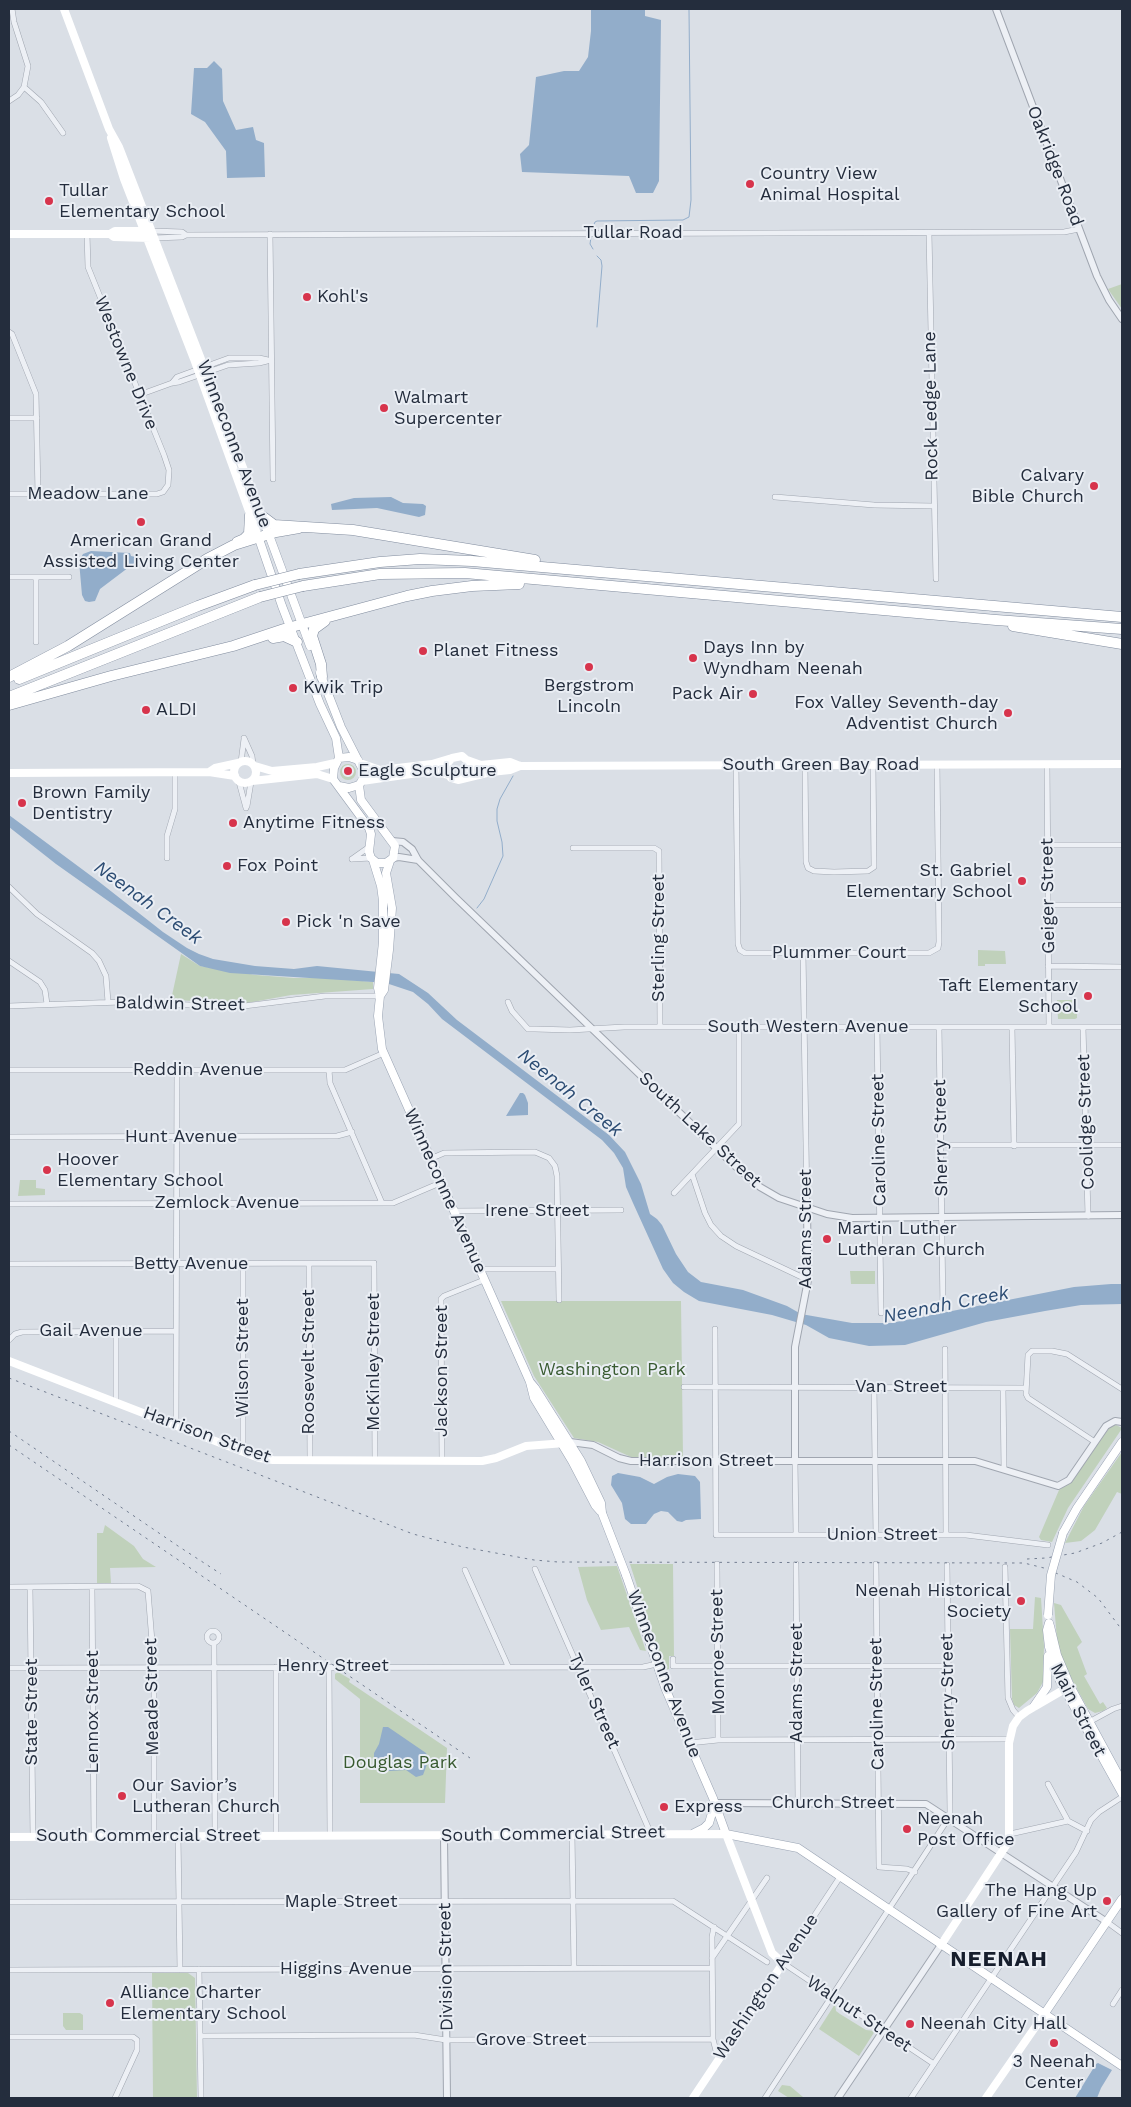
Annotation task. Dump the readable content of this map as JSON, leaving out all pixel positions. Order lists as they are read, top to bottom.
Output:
{
  "streets": {
    "main road": [
      "Tullar Road",
      "Winneconne Avenue",
      "South Green Bay Road",
      "Harrison Street",
      "Main Street",
      "South Commercial Street",
      "Washington Avenue"
    ],
    "street": [
      "Oakridge Road",
      "Westowne Drive",
      "Rock Ledge Lane",
      "Meadow Lane",
      "Geiger Street",
      "Sterling Street",
      "Plummer Court",
      "Baldwin Street",
      "South Western Avenue",
      "Reddin Avenue",
      "Coolidge Street",
      "South Lake Street",
      "Hunt Avenue",
      "Sherry Street",
      "Caroline Street",
      "Zemlock Avenue",
      "Irene Street",
      "Adams Street",
      "Betty Avenue",
      "Gail Avenue",
      "Wilson Street",
      "Roosevelt Street",
      "McKinley Street",
      "Jackson Street",
      "Van Street",
      "Union Street",
      "Monroe Street",
      "Henry Street",
      "Meade Street",
      "Tyler Street",
      "State Street",
      "Lennox Street",
      "Church Street",
      "Maple Street",
      "Division Street",
      "Higgins Avenue",
      "Walnut Street",
      "Grove Street"
    ]
  },
  "crossings": [
    ["Oakridge Road", "Tullar Road"],
    ["Tullar Road", "Westowne Drive"],
    ["Tullar Road", "Rock Ledge Lane"],
    ["Tullar Road", "Winneconne Avenue"],
    ["Westowne Drive", "Meadow Lane"],
    ["Winneconne Avenue", "Baldwin Street"],
    ["Winneconne Avenue", "Reddin Avenue"],
    ["Winneconne Avenue", "Zemlock Avenue"],
    ["Winneconne Avenue", "Irene Street"],
    ["Winneconne Avenue", "Jackson Street"],
    ["Winneconne Avenue", "Harrison Street"],
    ["Winneconne Avenue", "Henry Street"],
    ["Winneconne Avenue", "Church Street"],
    ["Winneconne Avenue", "South Commercial Street"],
    ["South Green Bay Road", "Geiger Street"],
    ["South Green Bay Road", "Plummer Court"],
    ["Geiger Street", "South Western Avenue"],
    ["Sterling Street", "South Western Avenue"],
    ["Plummer Court", "Adams Street"],
    ["South Western Avenue", "Coolidge Street"],
    ["South Western Avenue", "South Lake Street"],
    ["South Western Avenue", "Sherry Street"],
    ["South Western Avenue", "Caroline Street"],
    ["South Western Avenue", "Adams Street"],
    ["Coolidge Street", "South Lake Street"],
    ["South Lake Street", "Sherry Street"],
    ["South Lake Street", "Caroline Street"],
    ["South Lake Street", "Adams Street"],
    ["Sherry Street", "Church Street"],
    ["Caroline Street", "Church Street"],
    ["Adams Street", "Van Street"],
    ["Adams Street", "Harrison Street"],
    ["Adams Street", "Union Street"],
    ["Adams Street", "Church Street"],
    ["Betty Avenue", "Wilson Street"],
    ["Betty Avenue", "Roosevelt Street"],
    ["Betty Avenue", "McKinley Street"],
    ["Wilson Street", "Harrison Street"],
    ["Roosevelt Street", "Harrison Street"],
    ["McKinley Street", "Harrison Street"],
    ["Jackson Street", "Harrison Street"],
    ["Harrison Street", "Union Street"],
    ["Henry Street", "Meade Street"],
    ["Henry Street", "Tyler Street"],
    ["Henry Street", "State Street"],
    ["Henry Street", "Lennox Street"],
    ["Meade Street", "Lennox Street"],
    ["Meade Street", "South Commercial Street"],
    ["Tyler Street", "South Commercial Street"],
    ["State Street", "South Commercial Street"],
    ["Lennox Street", "South Commercial Street"],
    ["South Commercial Street", "Division Street"],
    ["South Commercial Street", "Washington Avenue"],
    ["Maple Street", "Division Street"],
    ["Division Street", "Higgins Avenue"],
    ["Division Street", "Grove Street"],
    ["Washington Avenue", "Walnut Street"]
  ],
  "districts": ["NEENAH"],
  "water": ["Neenah Creek"],
  "parks": ["Washington Park", "Douglas Park"],
  "places": [
    "Country View Animal Hospital",
    "Tullar Elementary School",
    "Kohl's",
    "Walmart Supercenter",
    "Calvary Bible Church",
    "American Grand Assisted Living Center",
    "Planet Fitness",
    "Days Inn by Wyndham Neenah",
    "Bergstrom Lincoln",
    "Kwik Trip",
    "Pack Air",
    "ALDI",
    "Fox Valley Seventh-day Adventist Church",
    "Eagle Sculpture",
    "Brown Family Dentistry",
    "Anytime Fitness",
    "Fox Point",
    "St. Gabriel Elementary School",
    "Pick 'n Save",
    "Taft Elementary School",
    "Hoover Elementary School",
    "Martin Luther Lutheran Church",
    "Neenah Historical Society",
    "Our Savior’s Lutheran Church",
    "Express",
    "Neenah Post Office",
    "The Hang Up Gallery of Fine Art",
    "Alliance Charter Elementary School",
    "Neenah City Hall",
    "3 Neenah Center"
  ]
}
